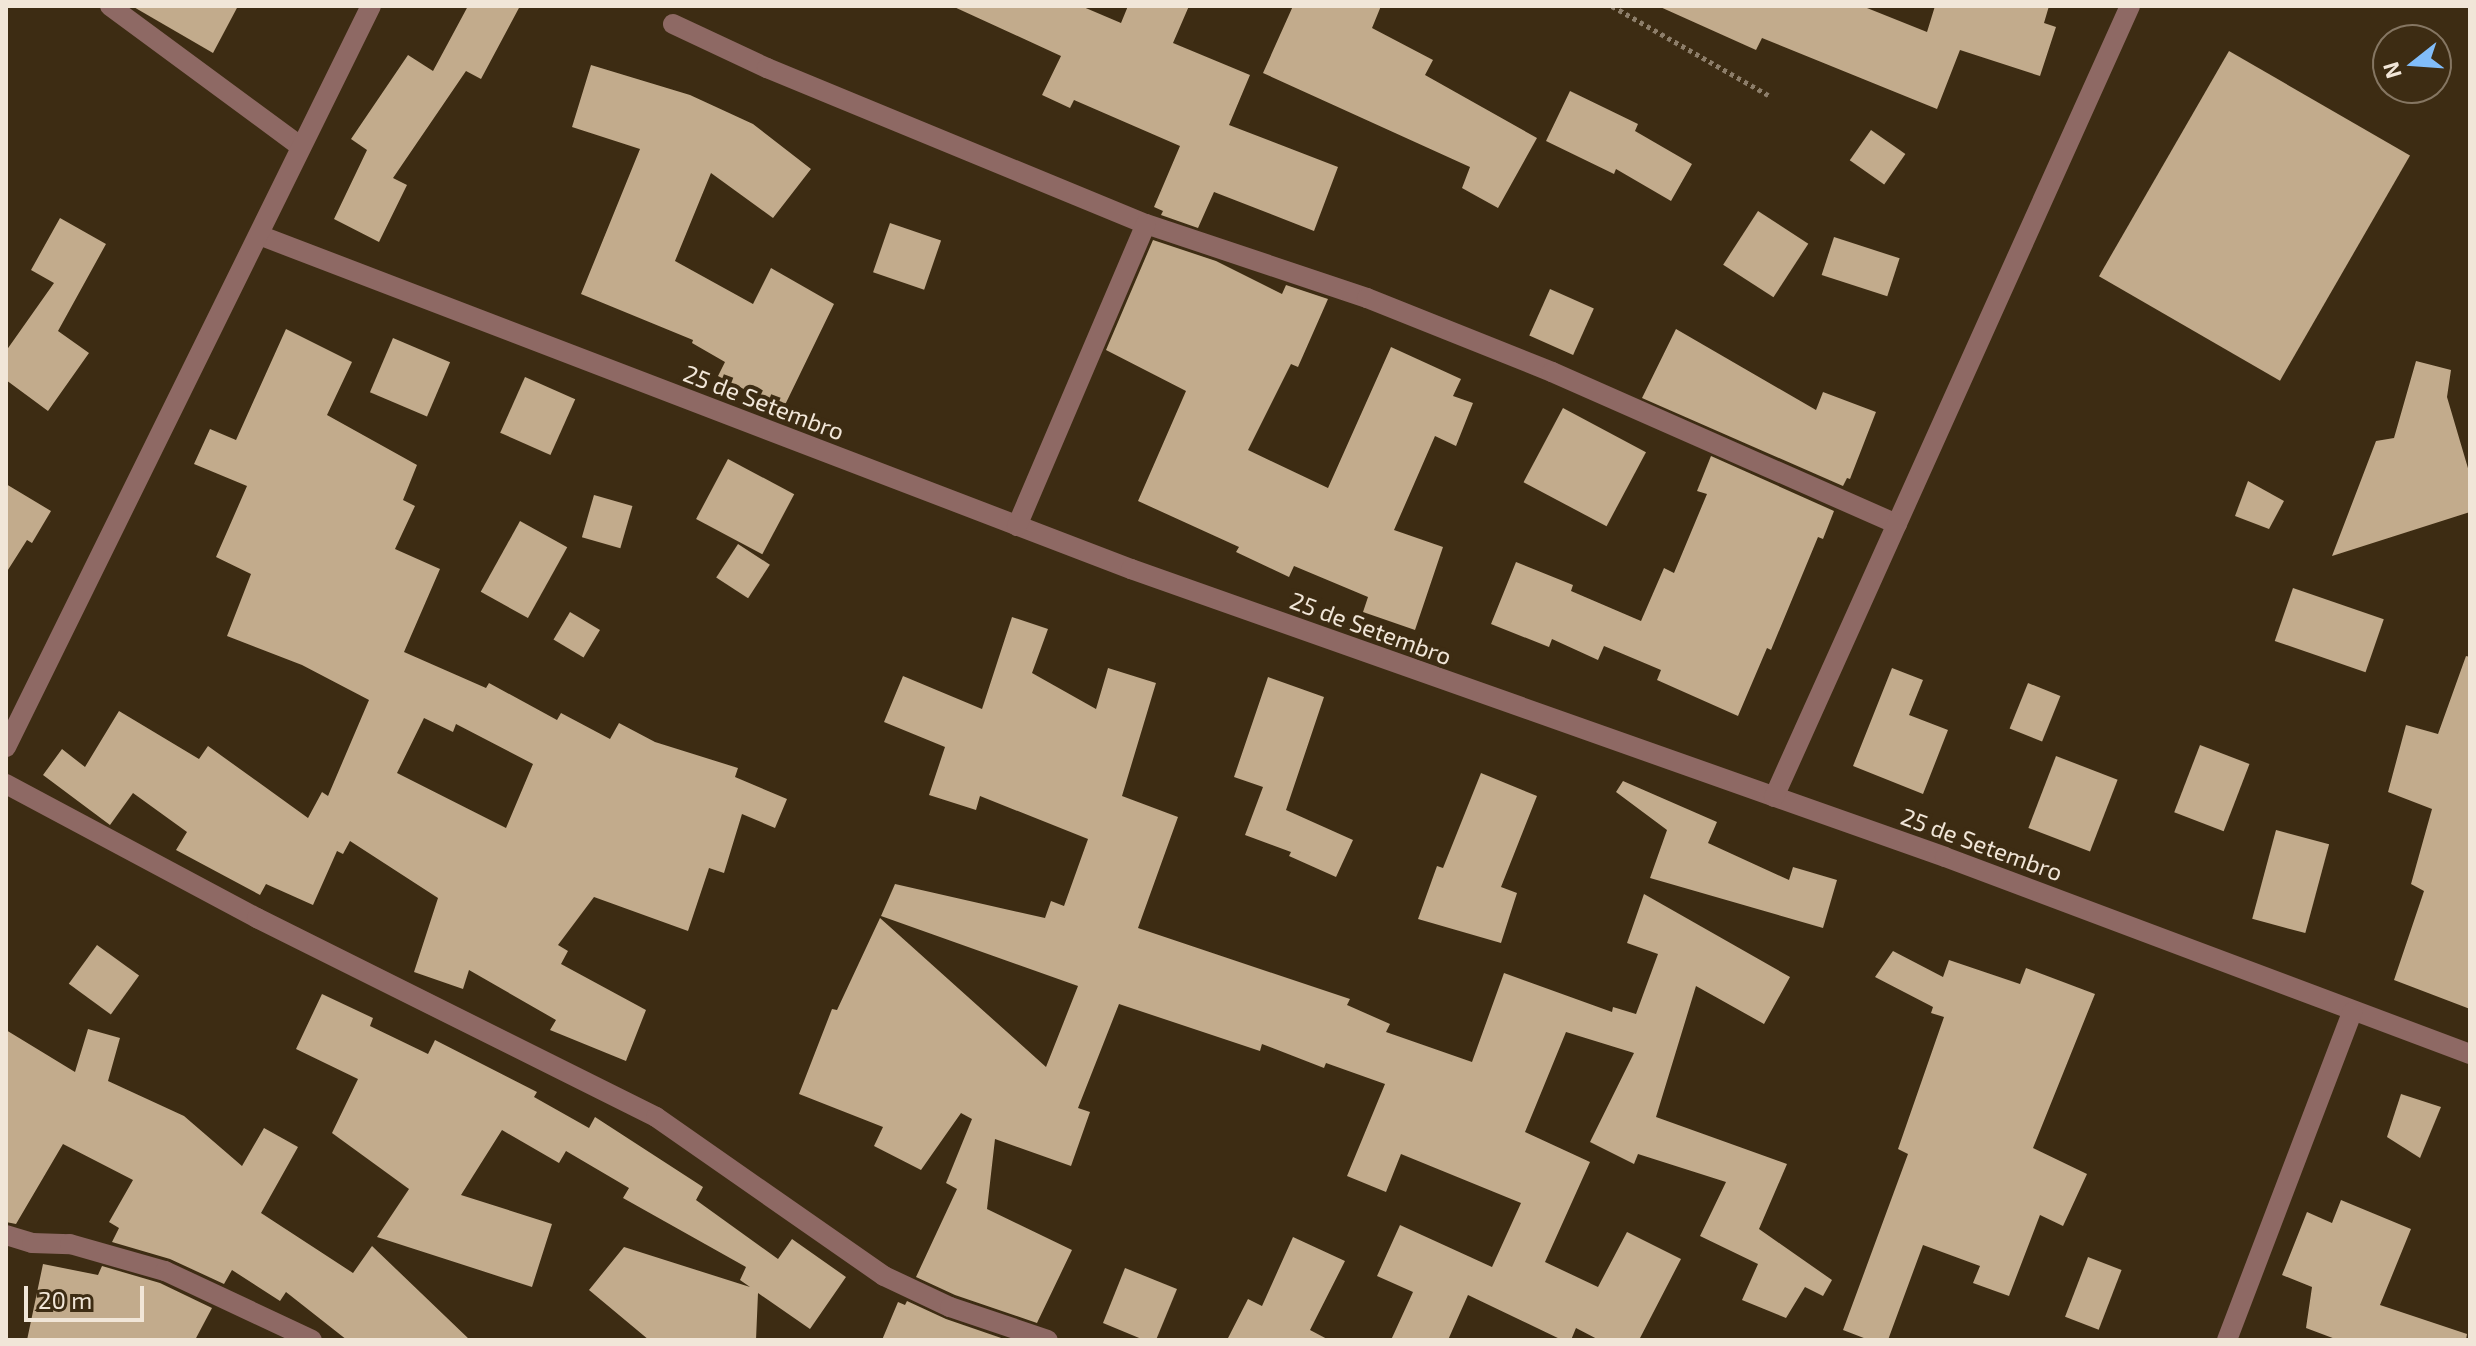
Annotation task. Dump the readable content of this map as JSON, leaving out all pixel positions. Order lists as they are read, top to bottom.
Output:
{
  "streets": {
    "street": ["25 de Setembro"]
  },
  "scale_bar": "20 m",
  "north": "left"
}
